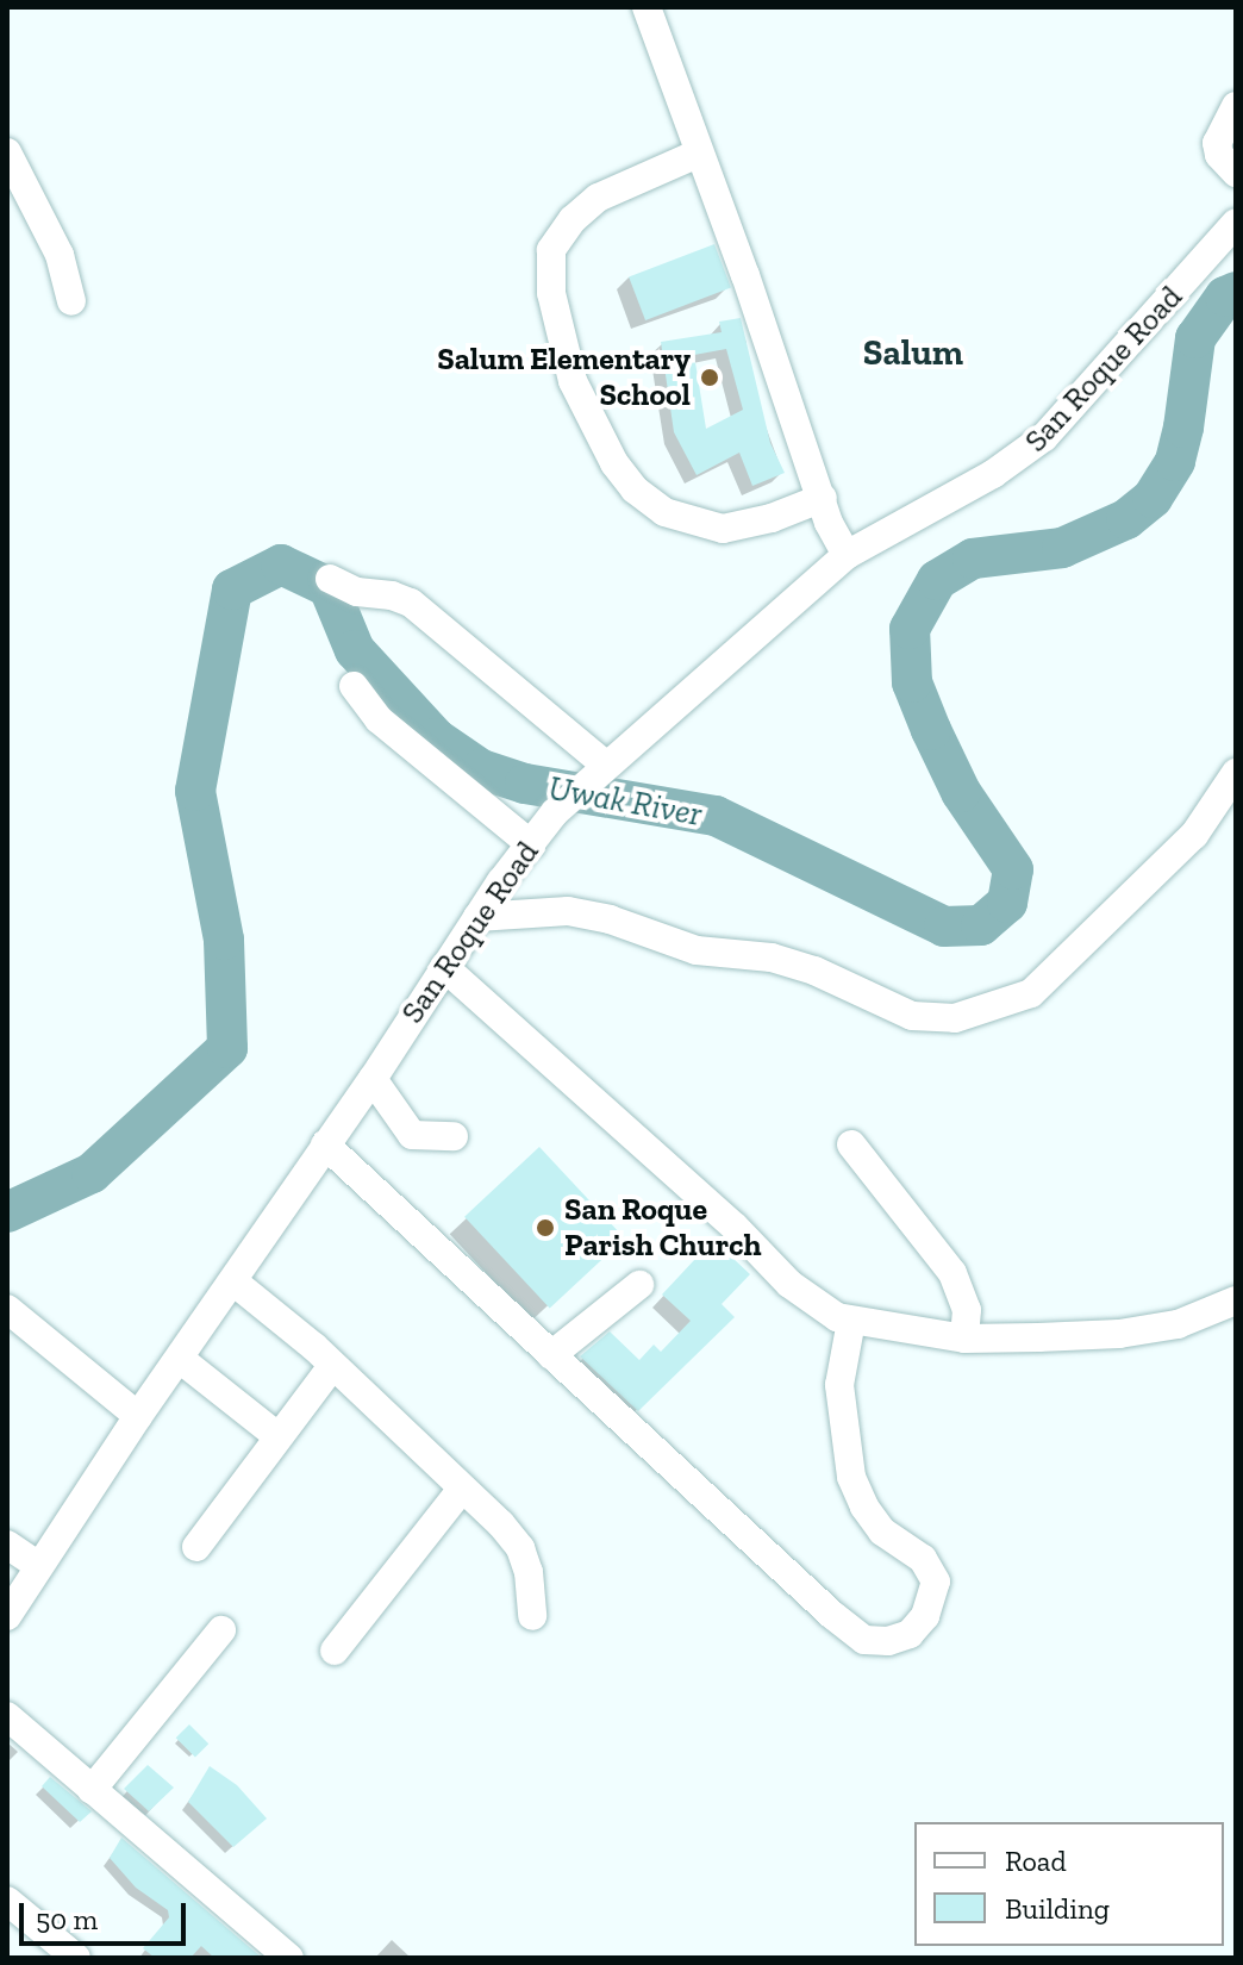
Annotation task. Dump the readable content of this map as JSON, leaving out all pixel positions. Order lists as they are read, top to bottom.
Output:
{
  "streets": {
    "street": ["San Roque Road"]
  },
  "districts": ["Salum"],
  "water": ["Uwak River"],
  "places": ["Salum Elementary School", "San Roque Parish Church"],
  "legend": ["Road", "Building"],
  "scale_bar": "50 m"
}
